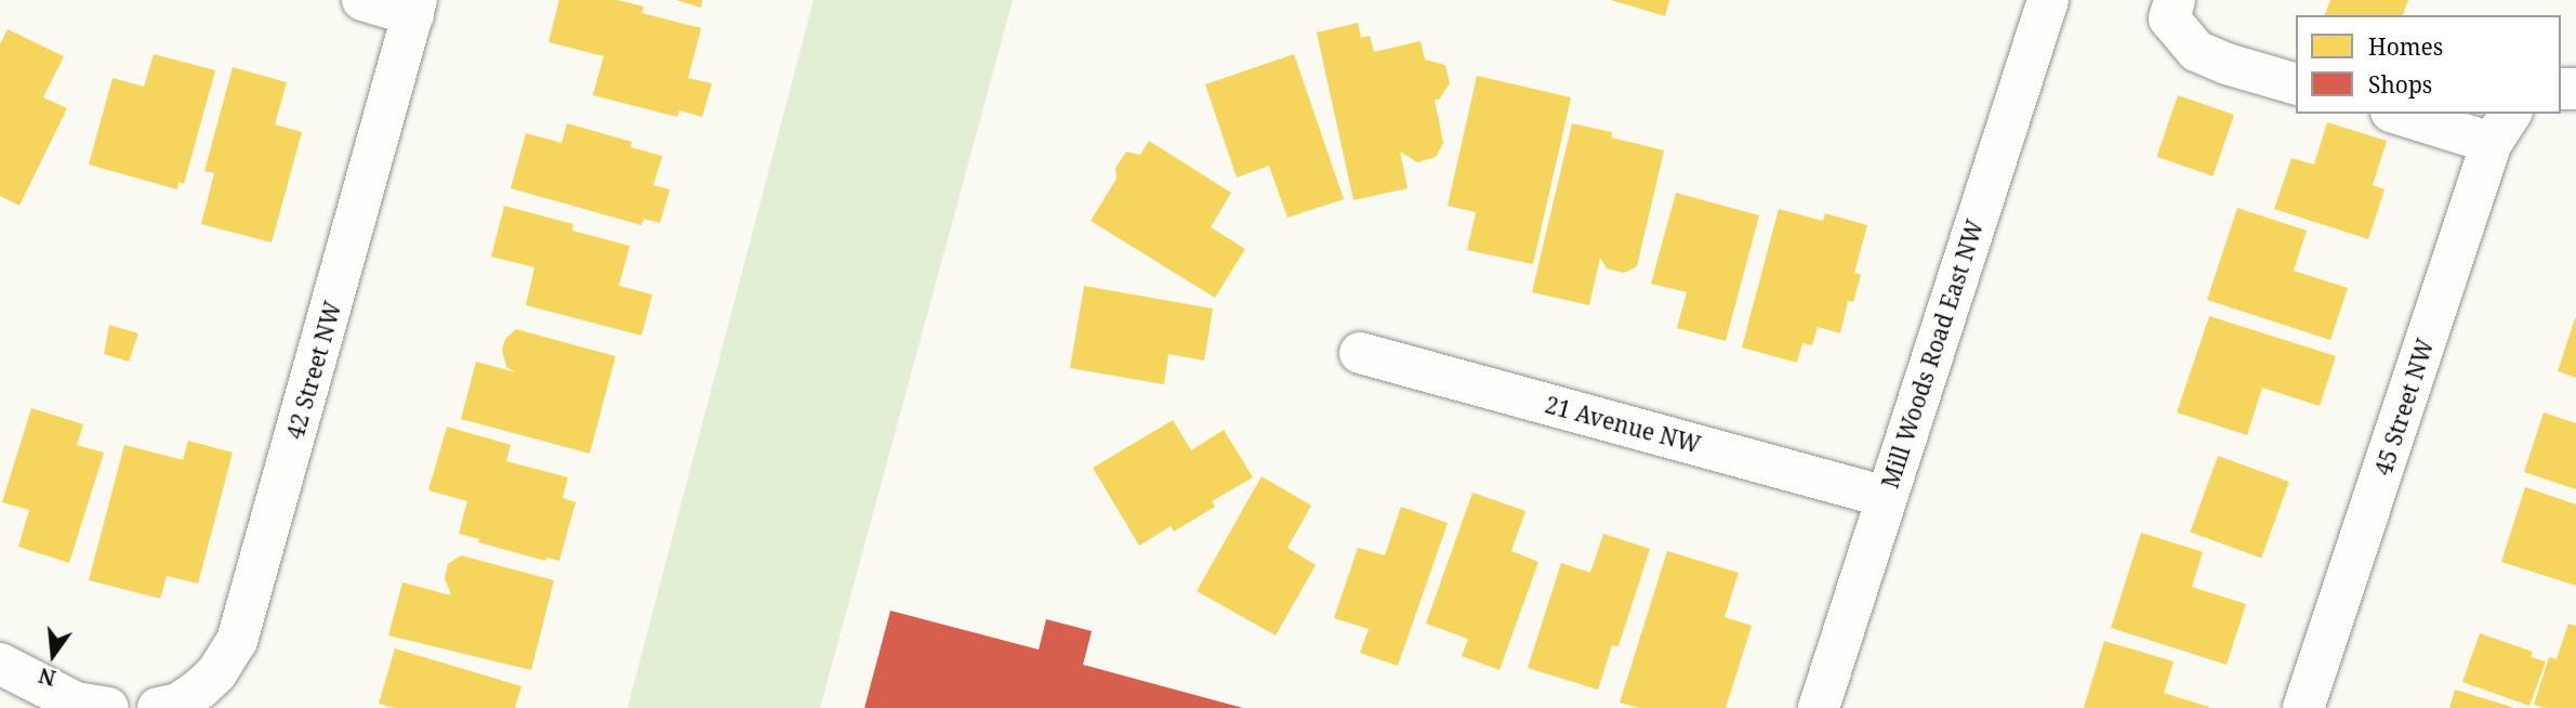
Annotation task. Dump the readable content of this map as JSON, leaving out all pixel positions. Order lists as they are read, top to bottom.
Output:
{
  "streets": {
    "street": [
      "Mill Woods Road East NW",
      "42 Street NW",
      "45 Street NW",
      "21 Avenue NW"
    ]
  },
  "crossings": [
    ["Mill Woods Road East NW", "21 Avenue NW"]
  ],
  "legend": ["Homes", "Shops"],
  "north": "bottom"
}
